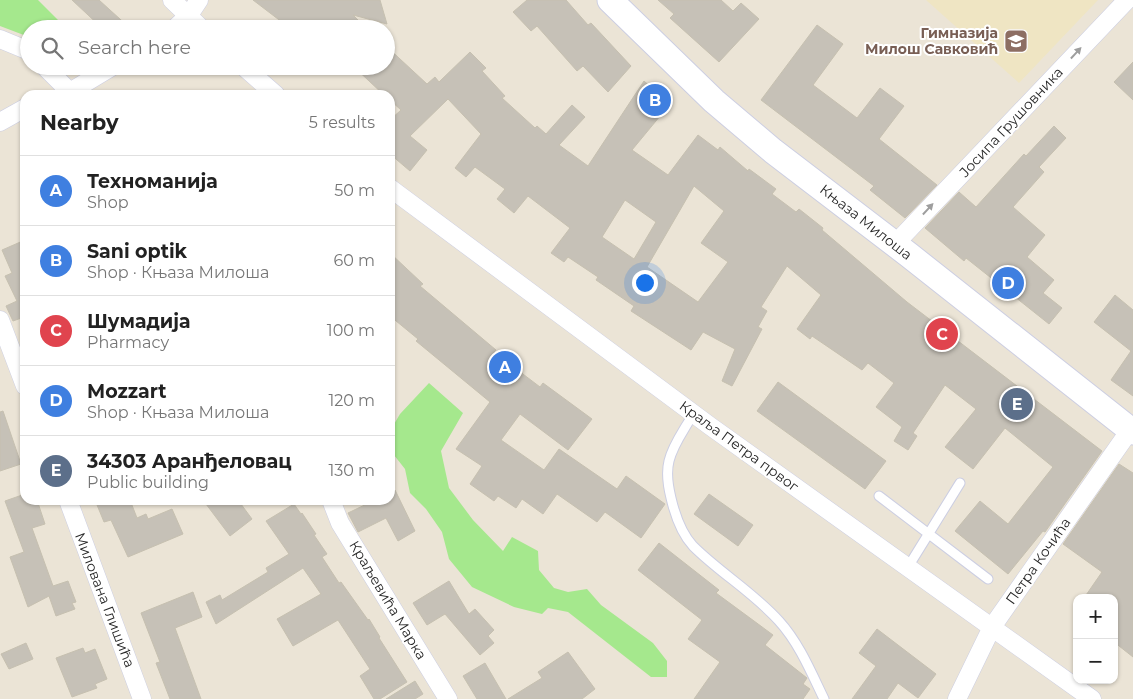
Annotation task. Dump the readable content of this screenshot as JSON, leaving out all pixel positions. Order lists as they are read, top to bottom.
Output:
{
  "streets": {
    "street": [
      "Јосипа Грушовника",
      "Књаза Милоша",
      "Краља Петра првог",
      "Петра Кочића",
      "Милована Глишића",
      "Краљевића Марка"
    ]
  },
  "crossings": [
    ["Јосипа Грушовника", "Књаза Милоша"],
    ["Књаза Милоша", "Петра Кочића"],
    ["Краља Петра првог", "Петра Кочића"]
  ],
  "one_way": ["Јосипа Грушовника"],
  "places": {
    "school or university": ["Гимназија Милош Савковић"]
  },
  "page": {
    "search": "Search here",
    "pins": [
      "B",
      "D",
      "C",
      "A",
      "E"
    ],
    "heading": ["Nearby", "5 results"],
    "list": [
      {
        "mark": "A",
        "name": "Техноманија",
        "note": "Shop",
        "value": "50 m"
      },
      {
        "mark": "B",
        "name": "Sani optik",
        "note": "Shop · Књаза Милоша",
        "value": "60 m"
      },
      {
        "mark": "C",
        "name": "Шумадија",
        "note": "Pharmacy",
        "value": "100 m"
      },
      {
        "mark": "D",
        "name": "Mozzart",
        "note": "Shop · Књаза Милоша",
        "value": "120 m"
      },
      {
        "mark": "E",
        "name": "34303 Аранђеловац",
        "note": "Public building",
        "value": "130 m"
      }
    ],
    "map_buttons": ["+", "−"]
  }
}
